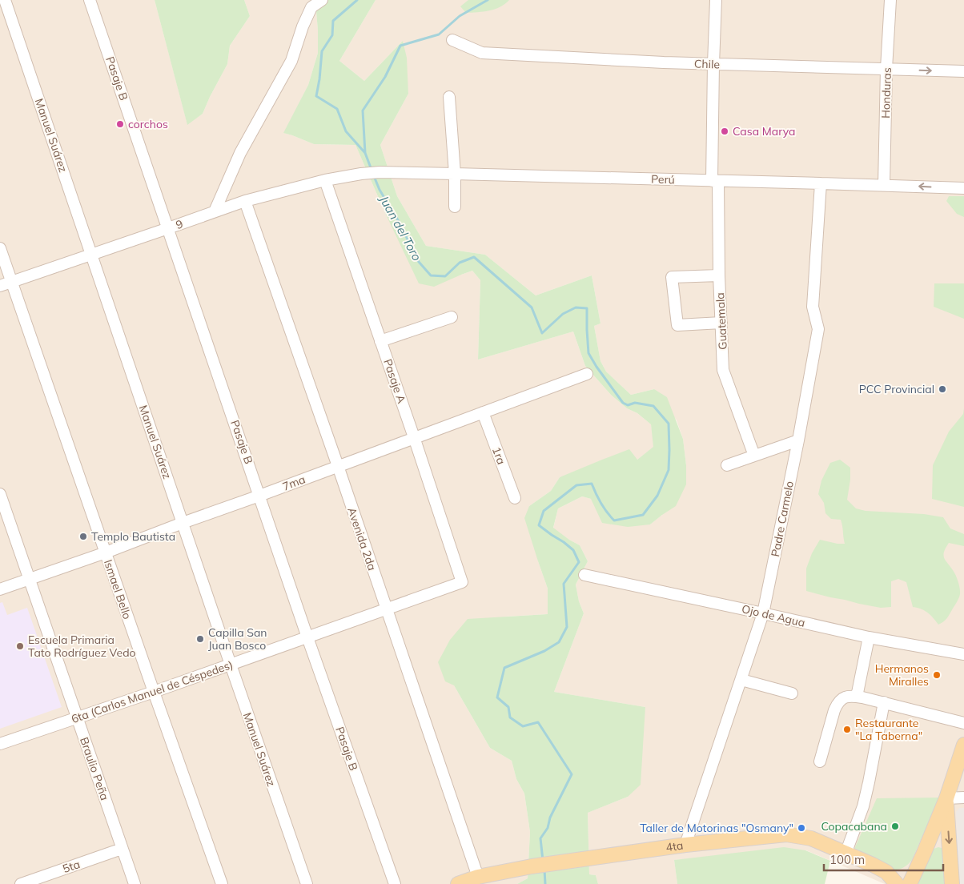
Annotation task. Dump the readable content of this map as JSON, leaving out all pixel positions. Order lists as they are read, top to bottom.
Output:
{
  "streets": {
    "main road": ["4ta"],
    "street": [
      "Chile",
      "Pasaje B",
      "Honduras",
      "Manuel Suárez",
      "Perú",
      "9",
      "Guatemala",
      "Pasaje A",
      "1ra",
      "7ma",
      "Padre Carmelo",
      "Avenida 2da",
      "Ismael Bello",
      "Ojo de Agua",
      "6ta (Carlos Manuel de Céspedes)",
      "Braulio Peña",
      "5ta"
    ]
  },
  "crossings": [
    ["Chile", "Honduras"],
    ["Chile", "Guatemala"],
    ["Pasaje B", "9"],
    ["Pasaje B", "7ma"],
    ["Pasaje B", "6ta (Carlos Manuel de Céspedes)"],
    ["Honduras", "Perú"],
    ["Manuel Suárez", "9"],
    ["Manuel Suárez", "7ma"],
    ["Manuel Suárez", "6ta (Carlos Manuel de Céspedes)"],
    ["Perú", "9"],
    ["Perú", "Guatemala"],
    ["Perú", "Padre Carmelo"],
    ["9", "Pasaje A"],
    ["9", "Avenida 2da"],
    ["9", "Ismael Bello"],
    ["Pasaje A", "7ma"],
    ["Pasaje A", "6ta (Carlos Manuel de Céspedes)"],
    ["1ra", "7ma"],
    ["7ma", "Avenida 2da"],
    ["7ma", "Ismael Bello"],
    ["7ma", "Braulio Peña"],
    ["Padre Carmelo", "Ojo de Agua"],
    ["Padre Carmelo", "4ta"],
    ["Avenida 2da", "6ta (Carlos Manuel de Céspedes)"],
    ["Avenida 2da", "4ta"],
    ["Ismael Bello", "6ta (Carlos Manuel de Céspedes)"],
    ["6ta (Carlos Manuel de Céspedes)", "Braulio Peña"],
    ["Braulio Peña", "5ta"]
  ],
  "water": ["Juan del Toro"],
  "places": [
    "corchos",
    "Casa Marya",
    "PCC Provincial",
    "Templo Bautista",
    "Capilla San Juan Bosco",
    "Escuela Primaria Tato Rodríguez Vedo",
    "Hermanos Miralles",
    "Restaurante \"La Taberna\"",
    "Copacabana",
    "Taller de Motorinas \"Osmany\""
  ],
  "scale_bar": "100 m"
}
